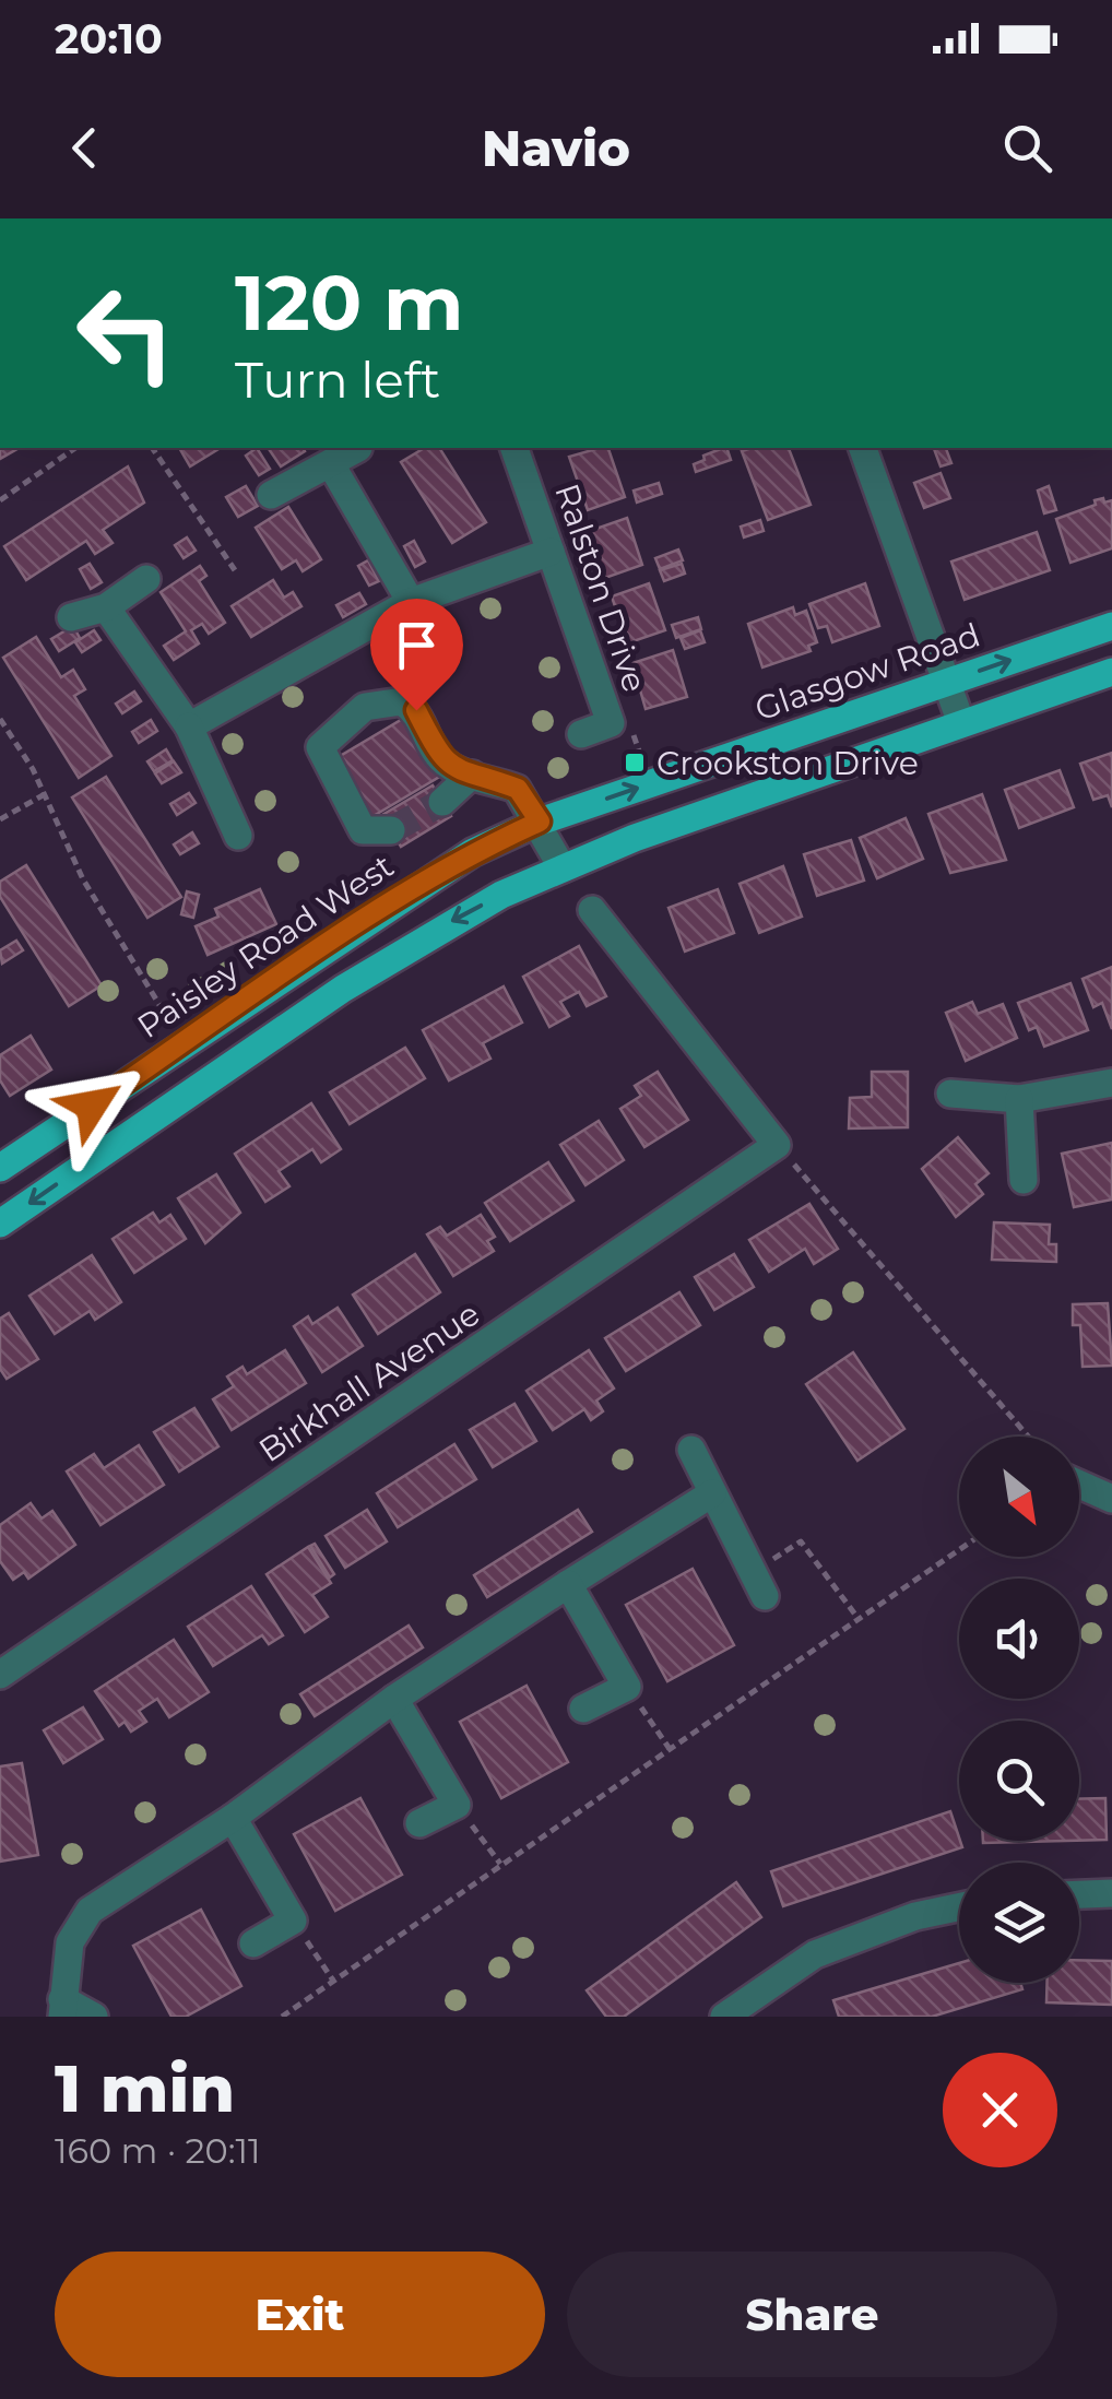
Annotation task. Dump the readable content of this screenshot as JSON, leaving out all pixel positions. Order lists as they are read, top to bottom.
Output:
{
  "streets": {
    "main road": ["Glasgow Road", "Paisley Road West"],
    "street": ["Ralston Drive", "Birkhall Avenue"]
  },
  "crossings": [
    ["Glasgow Road", "Paisley Road West"]
  ],
  "places": {
    "transit": ["Crookston Drive"]
  },
  "north": "bottom right",
  "page": {
    "status": "20:10",
    "header": "Navio",
    "turn": ["120 m", "Turn left"],
    "heading": ["1 min", "160 m · 20:11"],
    "buttons": ["Exit", "Share"]
  }
}
